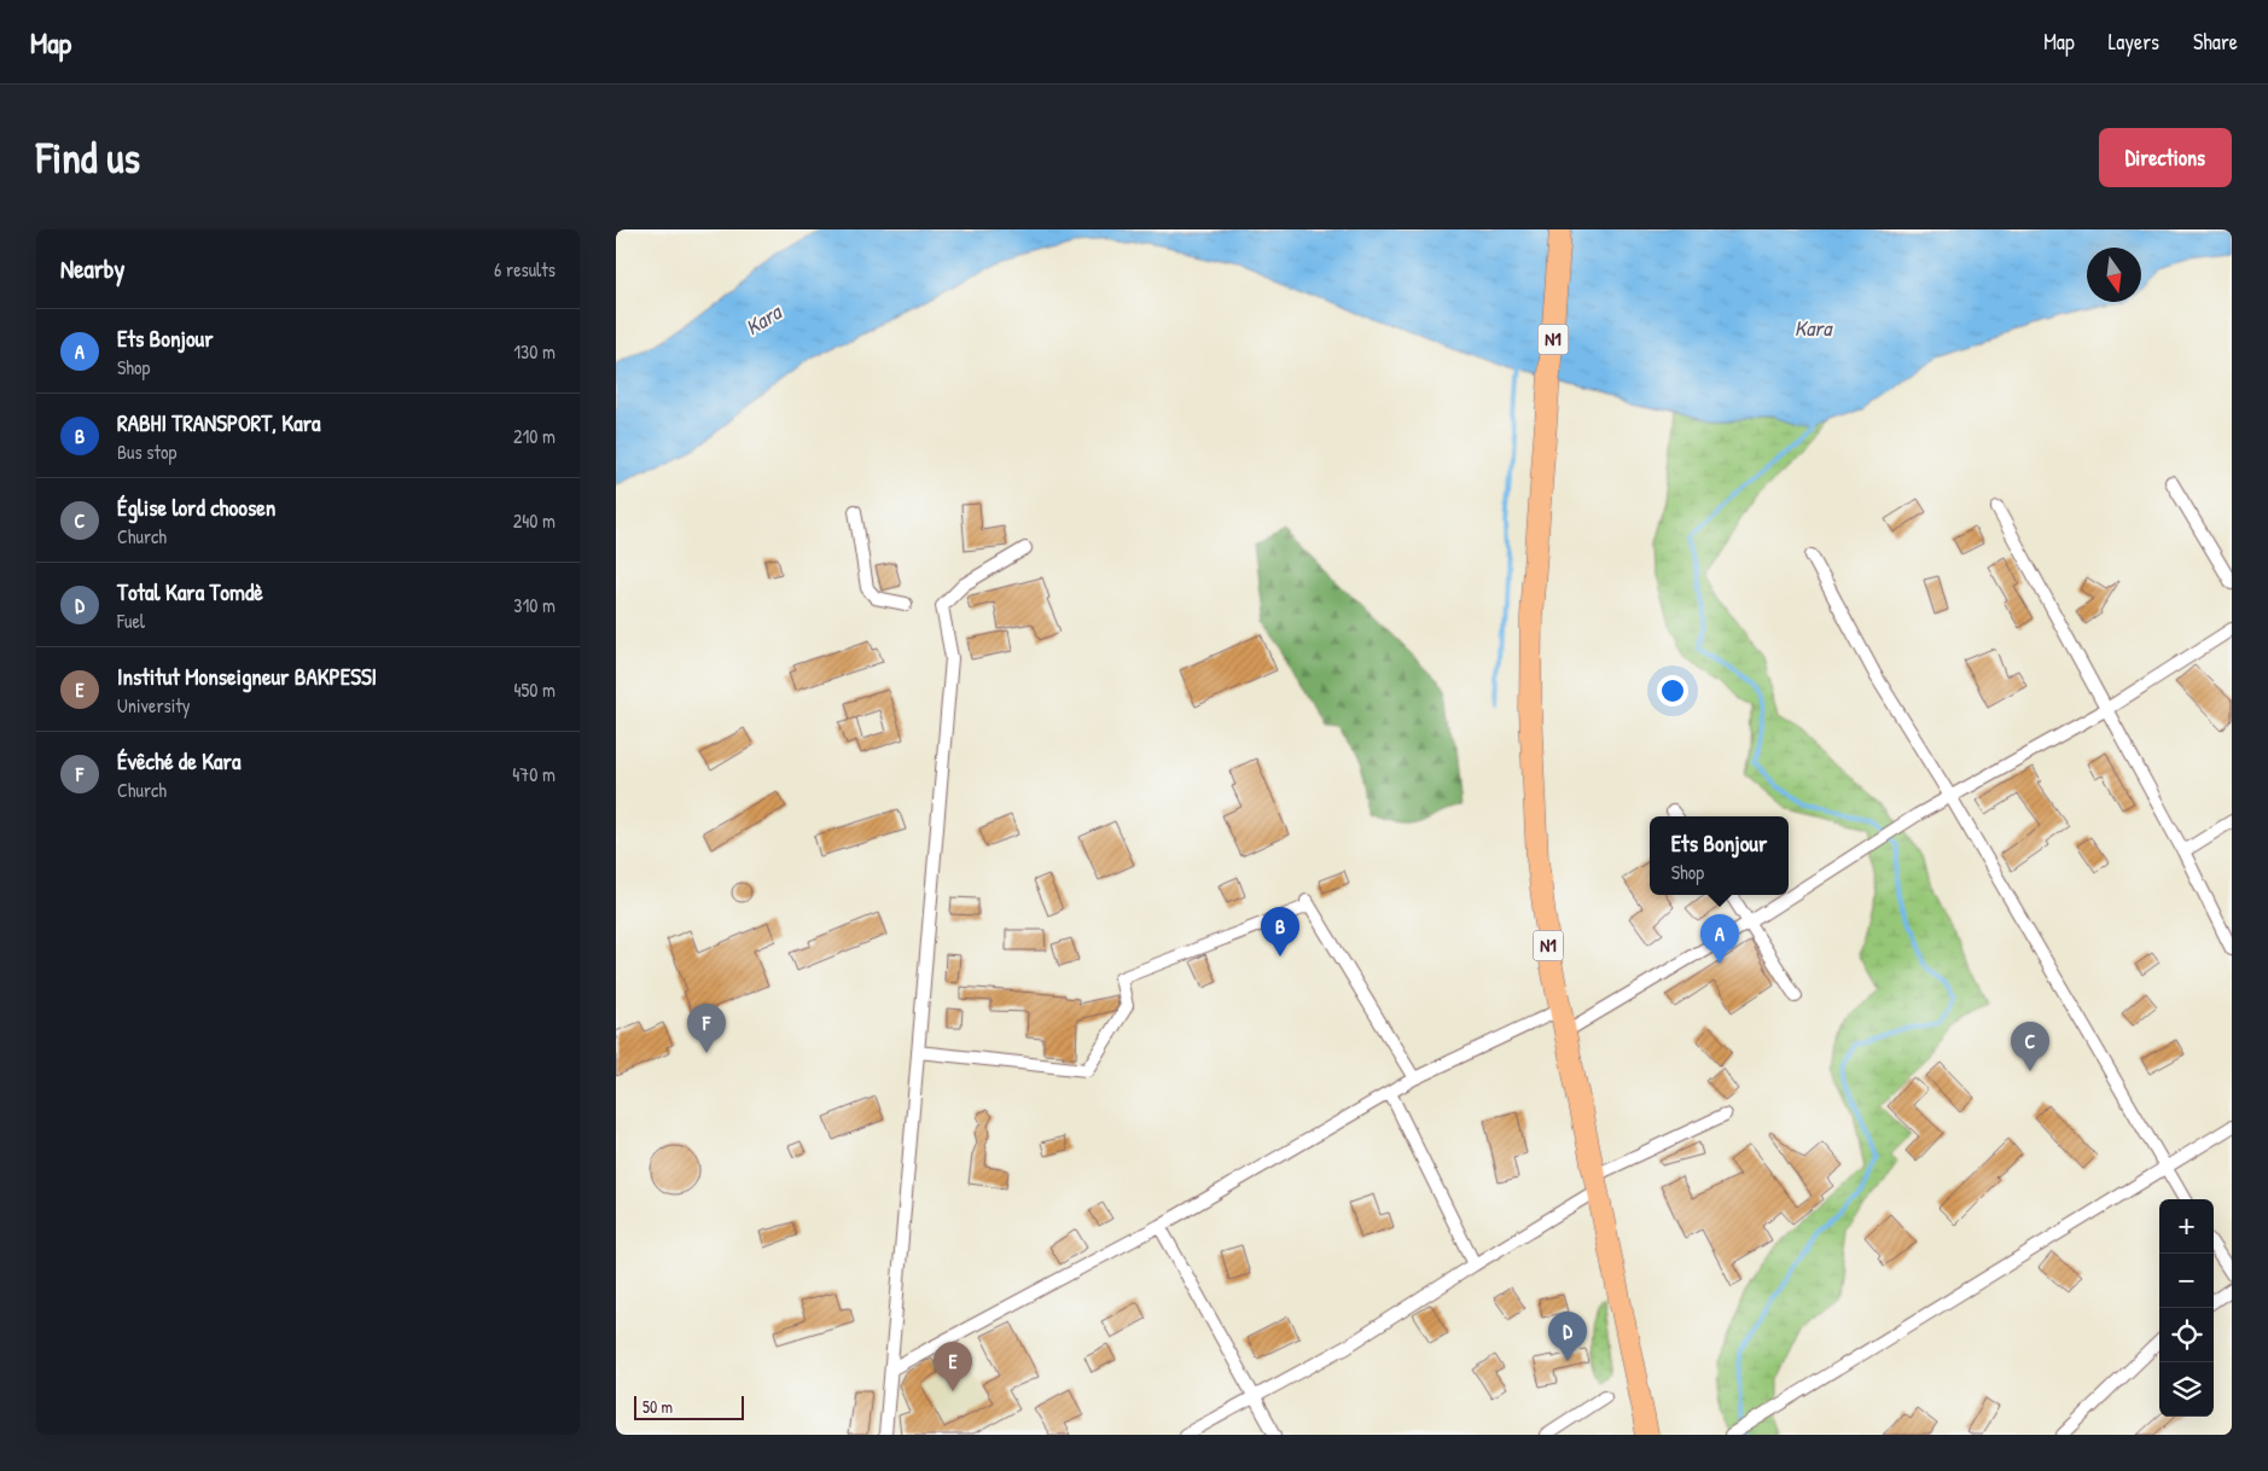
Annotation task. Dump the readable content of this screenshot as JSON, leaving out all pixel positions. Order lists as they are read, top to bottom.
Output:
{
  "streets": {
    "highway": ["N1"]
  },
  "water": ["Kara"],
  "scale_bar": "50 m",
  "north": "bottom",
  "page": {
    "header": "Map",
    "nav": ["Map", "Layers", "Share"],
    "buttons": "Directions",
    "title": "Find us",
    "heading": ["Nearby", "6 results"],
    "list": [
      {
        "mark": "A",
        "name": "Ets Bonjour",
        "note": "Shop",
        "value": "130 m"
      },
      {
        "mark": "B",
        "name": "RABHI TRANSPORT, Kara",
        "note": "Bus stop",
        "value": "210 m"
      },
      {
        "mark": "C",
        "name": "Église lord choosen",
        "note": "Church",
        "value": "240 m"
      },
      {
        "mark": "D",
        "name": "Total Kara Tomdè",
        "note": "Fuel",
        "value": "310 m"
      },
      {
        "mark": "E",
        "name": "Institut Monseigneur BAKPESSI",
        "note": "University",
        "value": "450 m"
      },
      {
        "mark": "F",
        "name": "Évêché de Kara",
        "note": "Church",
        "value": "470 m"
      }
    ],
    "popup": ["Ets Bonjour", "Shop"],
    "pins": [
      "B",
      "A",
      "F",
      "C",
      "D",
      "E"
    ],
    "map_buttons": ["+", "−"],
    "scale": "50 m"
  }
}
